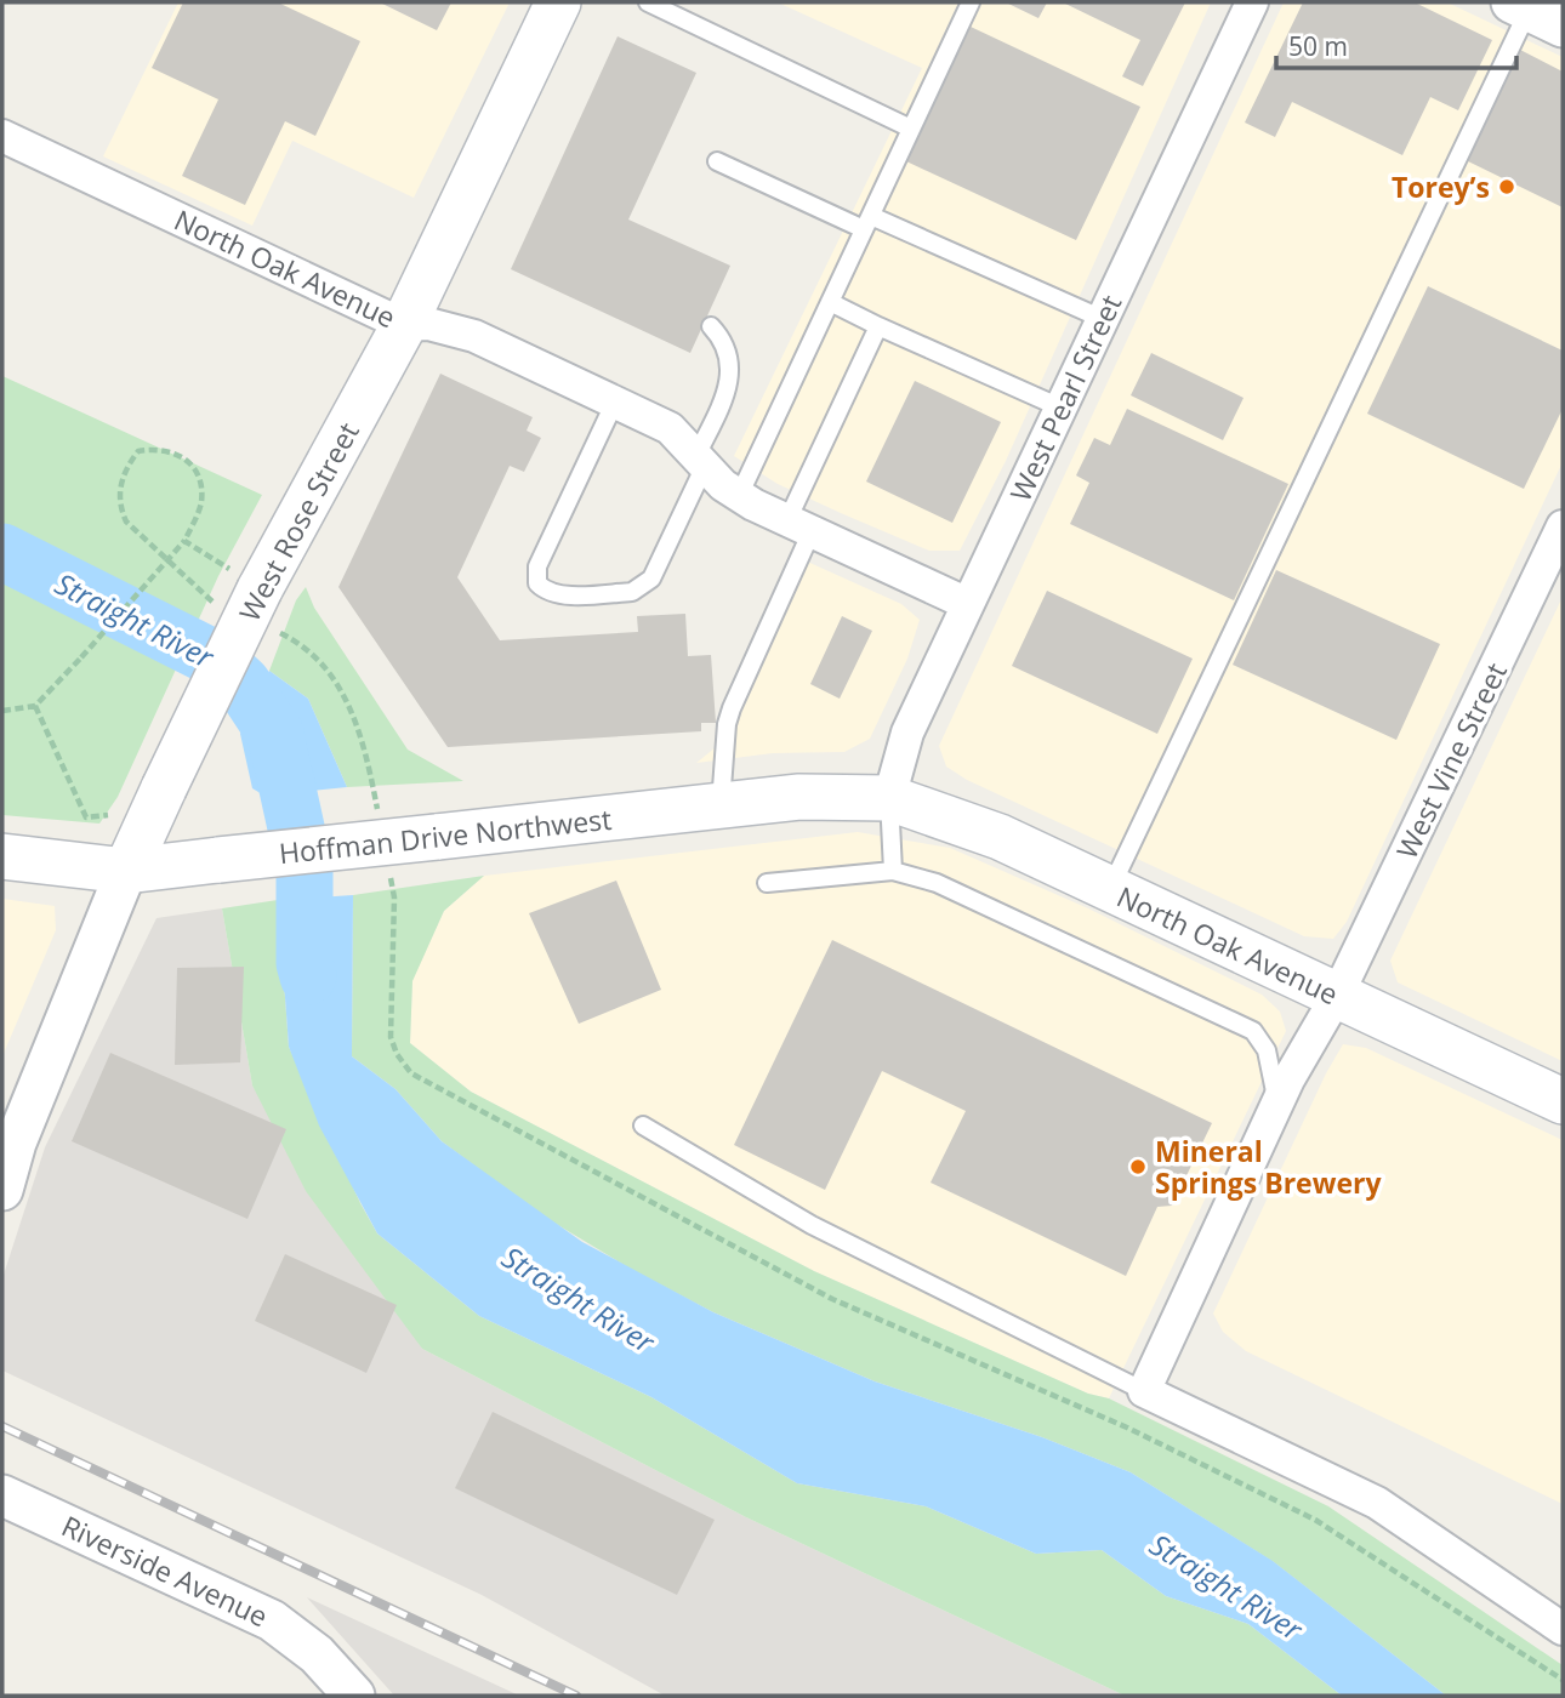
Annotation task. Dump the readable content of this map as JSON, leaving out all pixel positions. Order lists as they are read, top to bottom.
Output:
{
  "streets": {
    "main road": ["North Oak Avenue", "West Rose Street", "Hoffman Drive Northwest"],
    "street": ["West Pearl Street", "West Vine Street", "Riverside Avenue"]
  },
  "crossings": [
    ["North Oak Avenue", "West Pearl Street"],
    ["North Oak Avenue", "West Rose Street"],
    ["North Oak Avenue", "West Vine Street"],
    ["North Oak Avenue", "Hoffman Drive Northwest"],
    ["West Pearl Street", "Hoffman Drive Northwest"],
    ["West Rose Street", "Hoffman Drive Northwest"]
  ],
  "water": ["Straight River"],
  "places": ["Torey’s", "Mineral Springs Brewery"],
  "scale_bar": "50 m"
}
